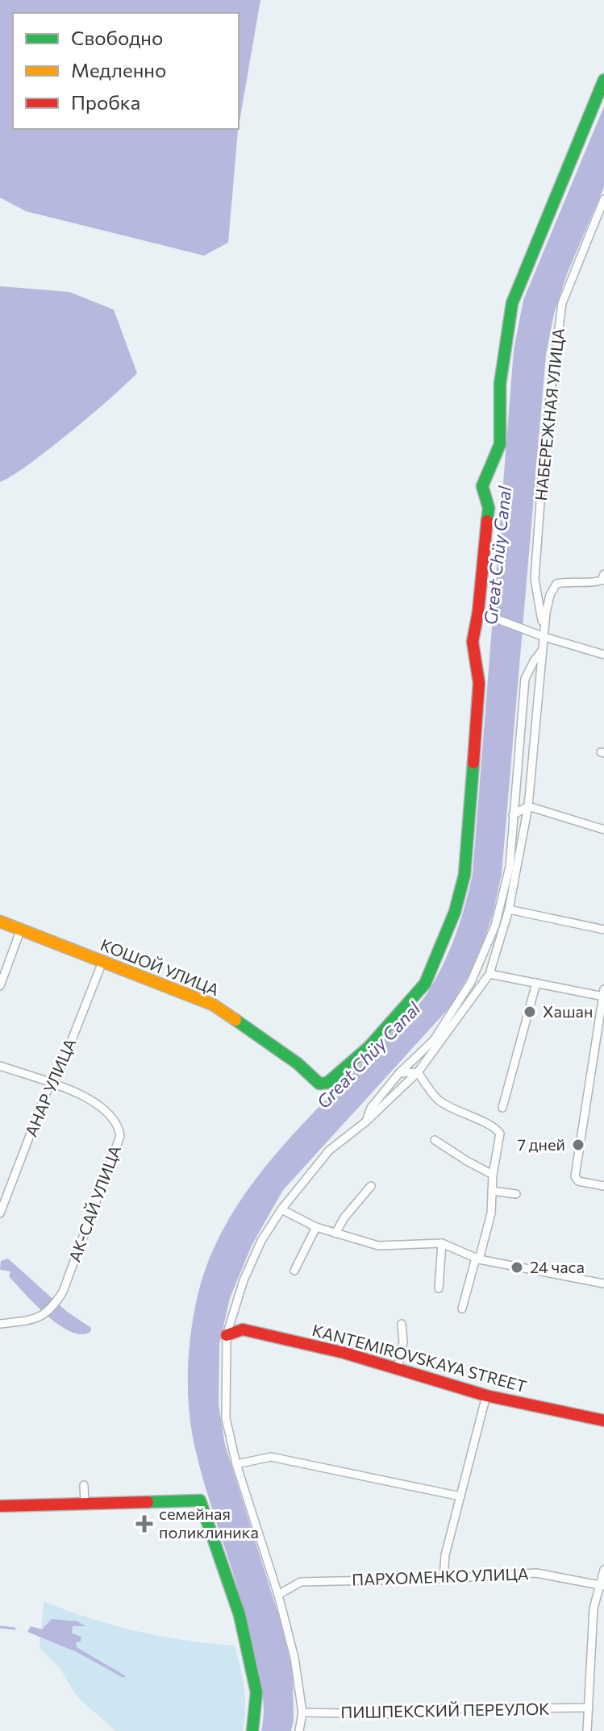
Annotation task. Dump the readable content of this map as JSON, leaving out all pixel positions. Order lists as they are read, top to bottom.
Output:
{
  "streets": {
    "street": [
      "НАБЕРЕЖНАЯ УЛИЦА",
      "КОШОЙ УЛИЦА",
      "АНАР УЛИЦА",
      "АК-САЙ УЛИЦА",
      "KANTEMIROVSKAYA STREET",
      "ПАРХОМЕНКО УЛИЦА",
      "ПИШПЕКСКИЙ ПЕРЕУЛОК"
    ]
  },
  "crossings": [
    ["КОШОЙ УЛИЦА", "АНАР УЛИЦА"],
    ["АНАР УЛИЦА", "АК-САЙ УЛИЦА"]
  ],
  "water": ["Great Chüy Canal"],
  "places": {
    "other": ["Хашан", "7 дней", "24 часа"],
    "health": ["семейная поликлиника"]
  },
  "legend": ["Свободно", "Медленно", "Пробка"]
}
